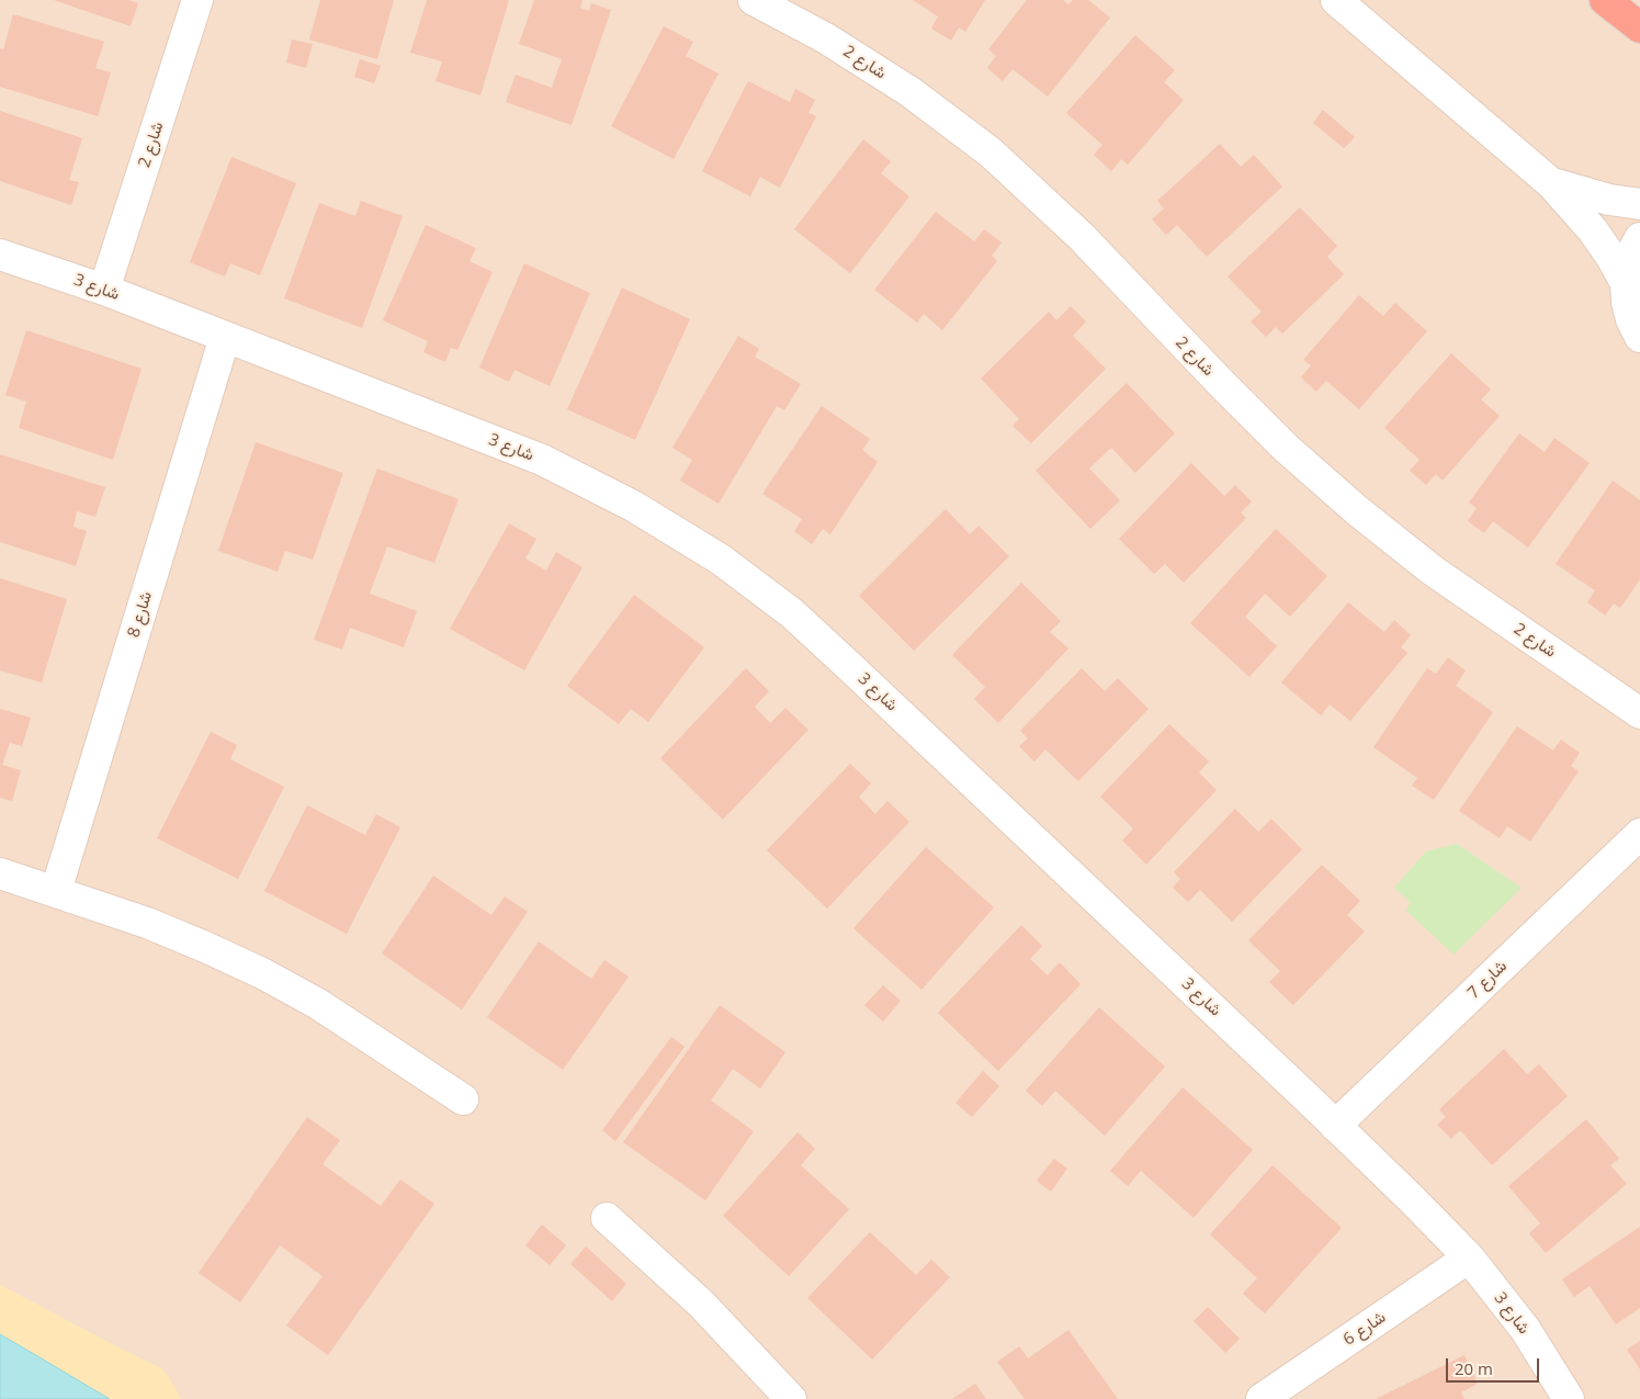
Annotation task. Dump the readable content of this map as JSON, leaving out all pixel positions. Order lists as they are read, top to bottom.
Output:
{
  "streets": {
    "street": [
      "شارع 2",
      "شارع 3",
      "شارع 8",
      "شارع 7",
      "شارع 6"
    ]
  },
  "crossings": [
    ["شارع 2", "شارع 3"],
    ["شارع 3", "شارع 8"],
    ["شارع 3", "شارع 7"],
    ["شارع 3", "شارع 6"]
  ],
  "scale_bar": "20 m"
}
